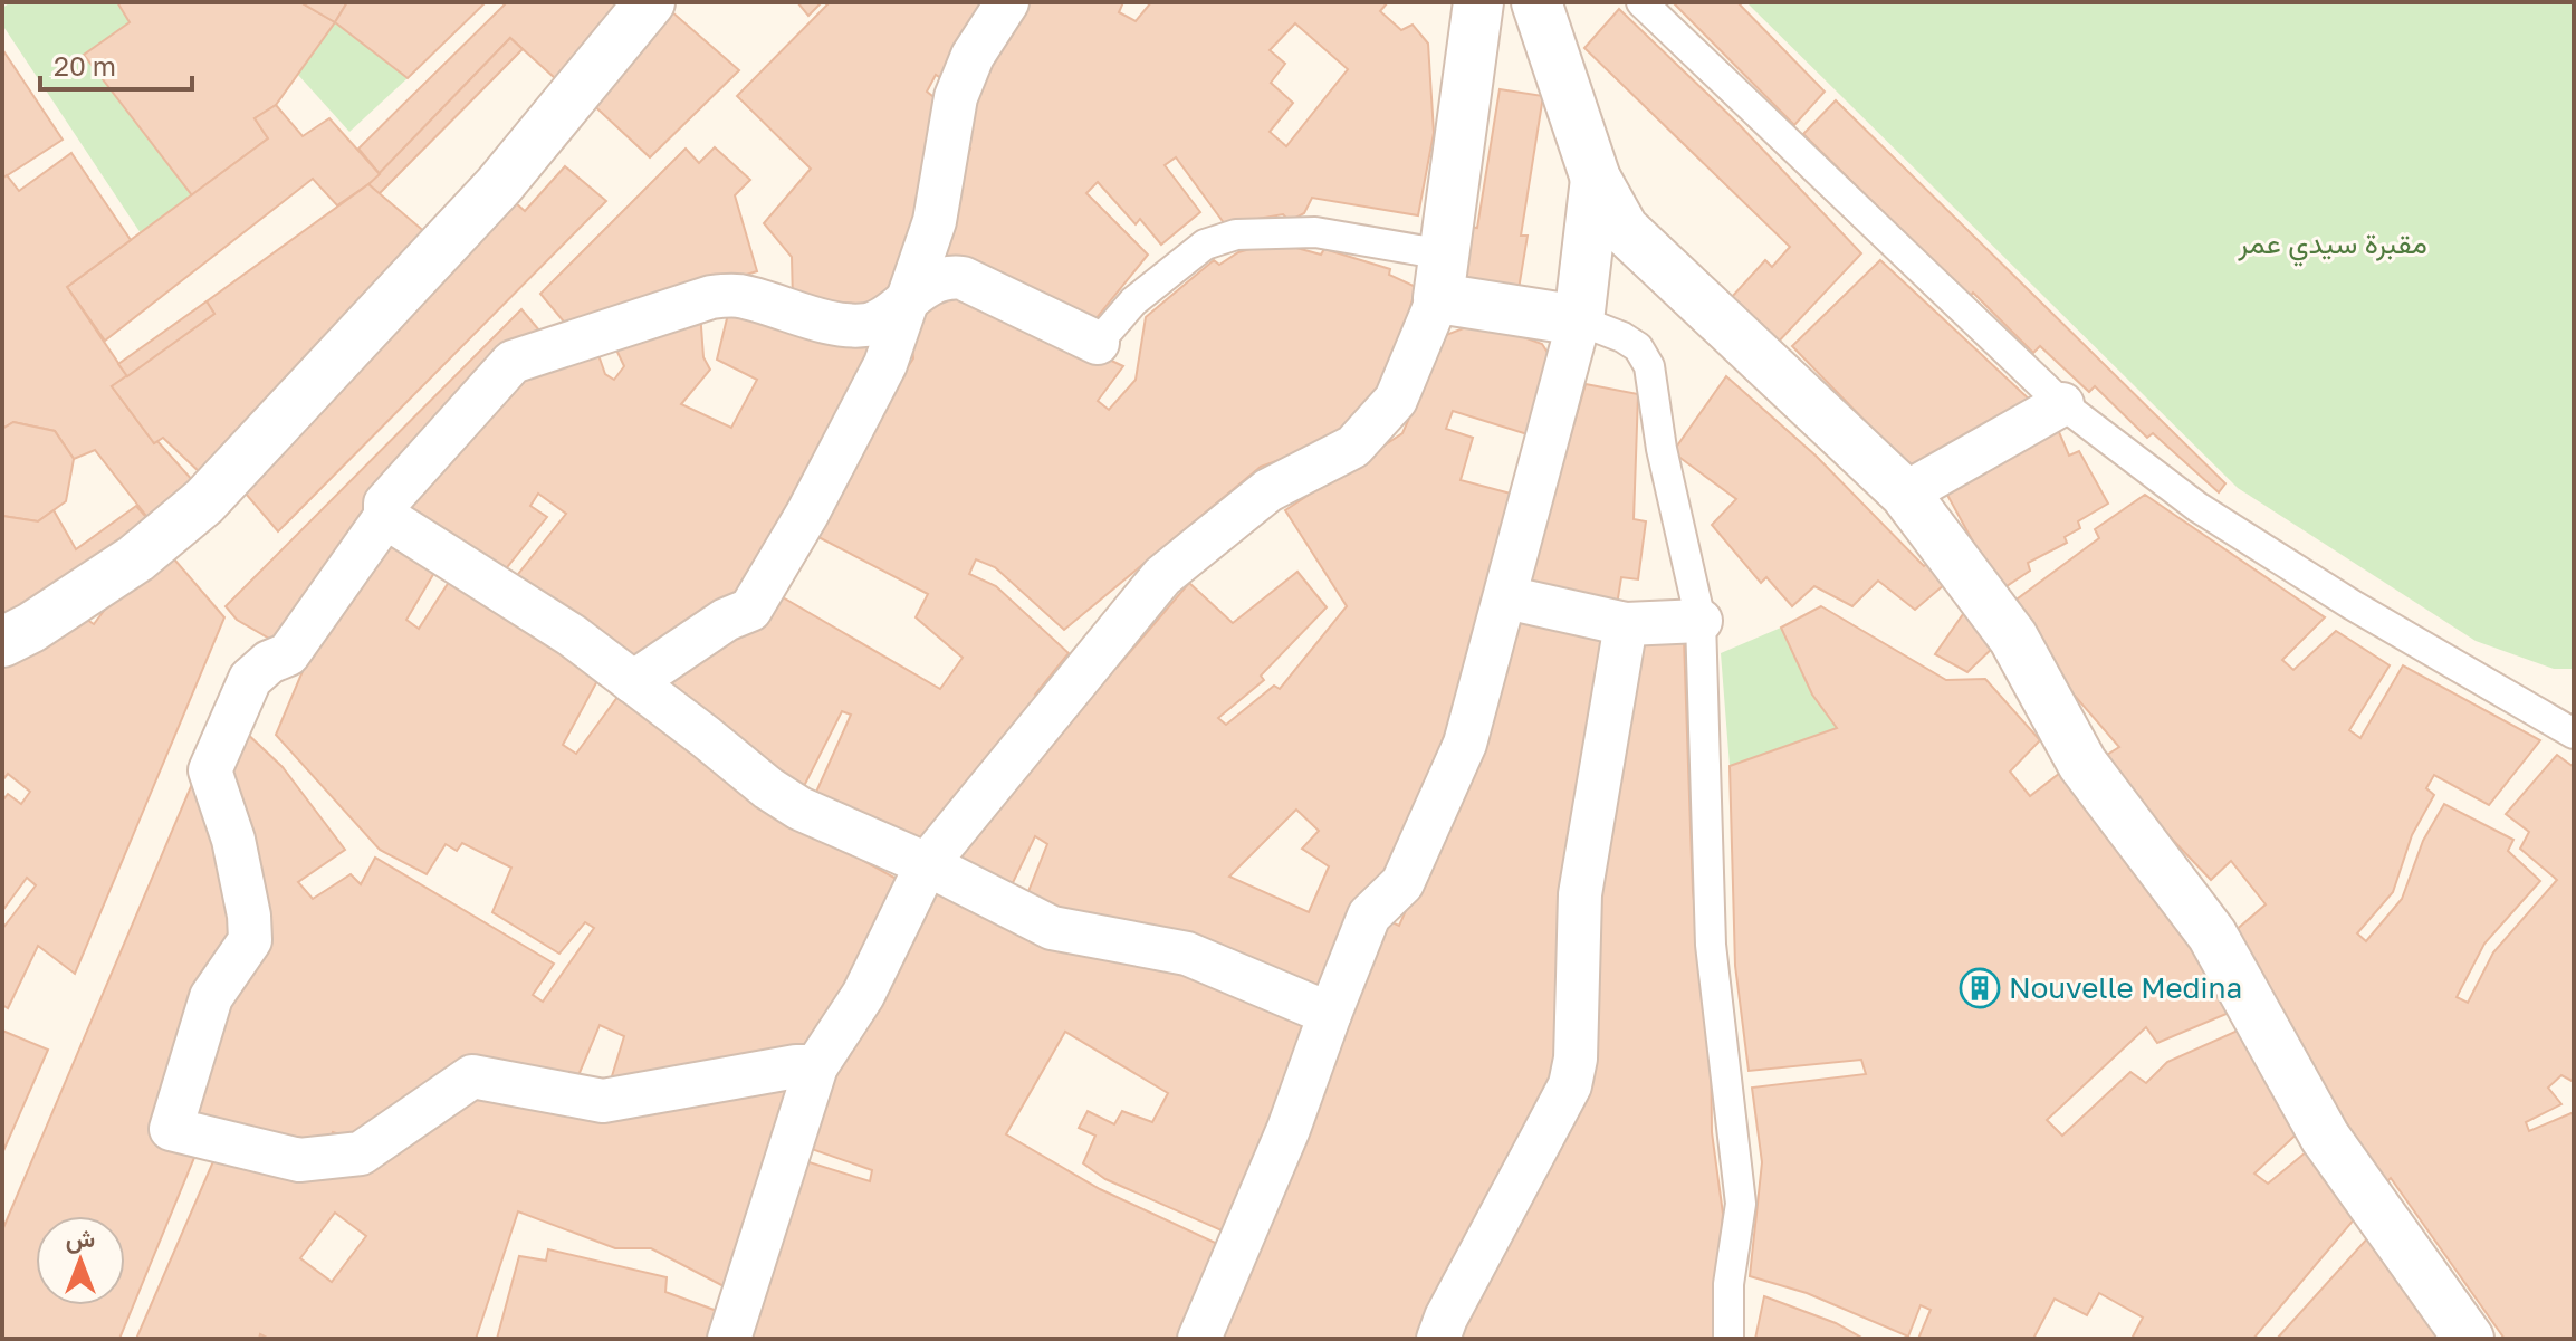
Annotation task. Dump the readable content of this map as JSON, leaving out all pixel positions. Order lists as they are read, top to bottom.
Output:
{
  "parks": ["مقبرة سيدي عمر"],
  "places": {
    "building": ["Nouvelle Medina"]
  },
  "scale_bar": "20 m",
  "north": "top"
}
